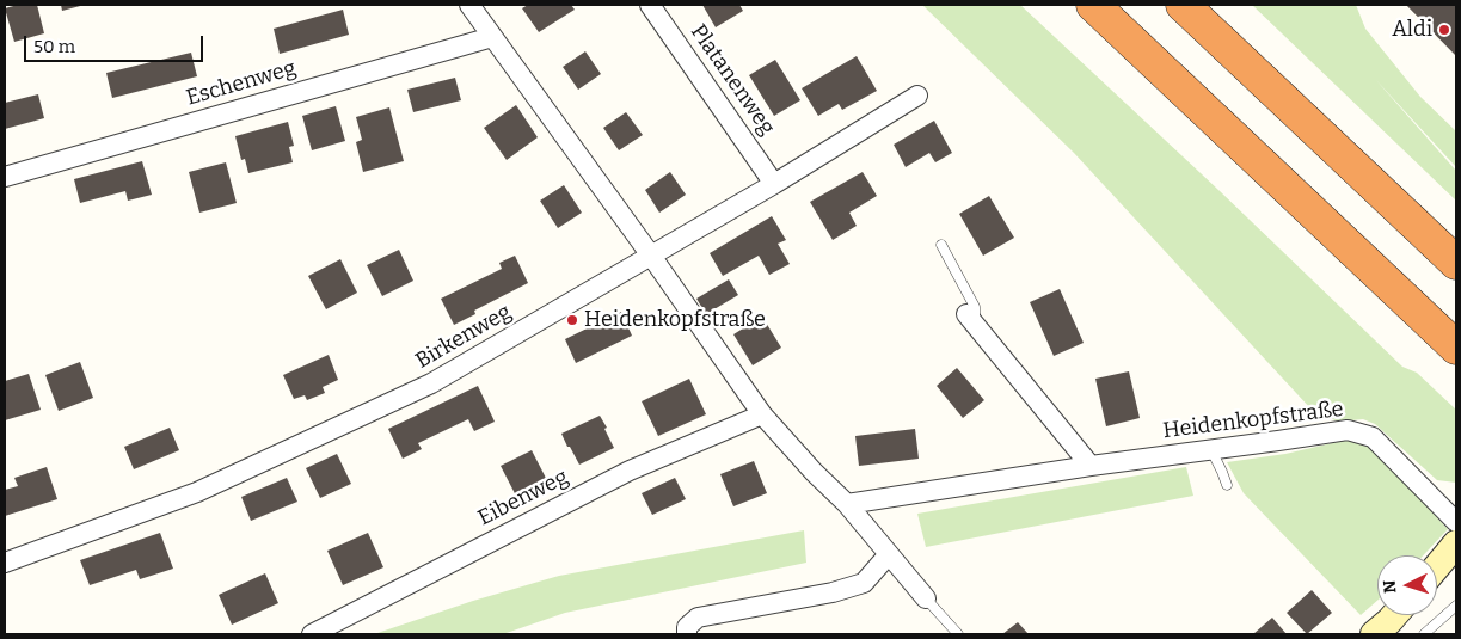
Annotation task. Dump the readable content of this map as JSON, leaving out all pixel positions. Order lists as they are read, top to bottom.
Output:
{
  "streets": {
    "street": [
      "Platanenweg",
      "Eschenweg",
      "Birkenweg",
      "Heidenkopfstraße",
      "Eibenweg"
    ]
  },
  "crossings": [
    ["Platanenweg", "Birkenweg"]
  ],
  "places": ["Aldi", "Heidenkopfstraße"],
  "scale_bar": "50 m",
  "north": "left"
}
